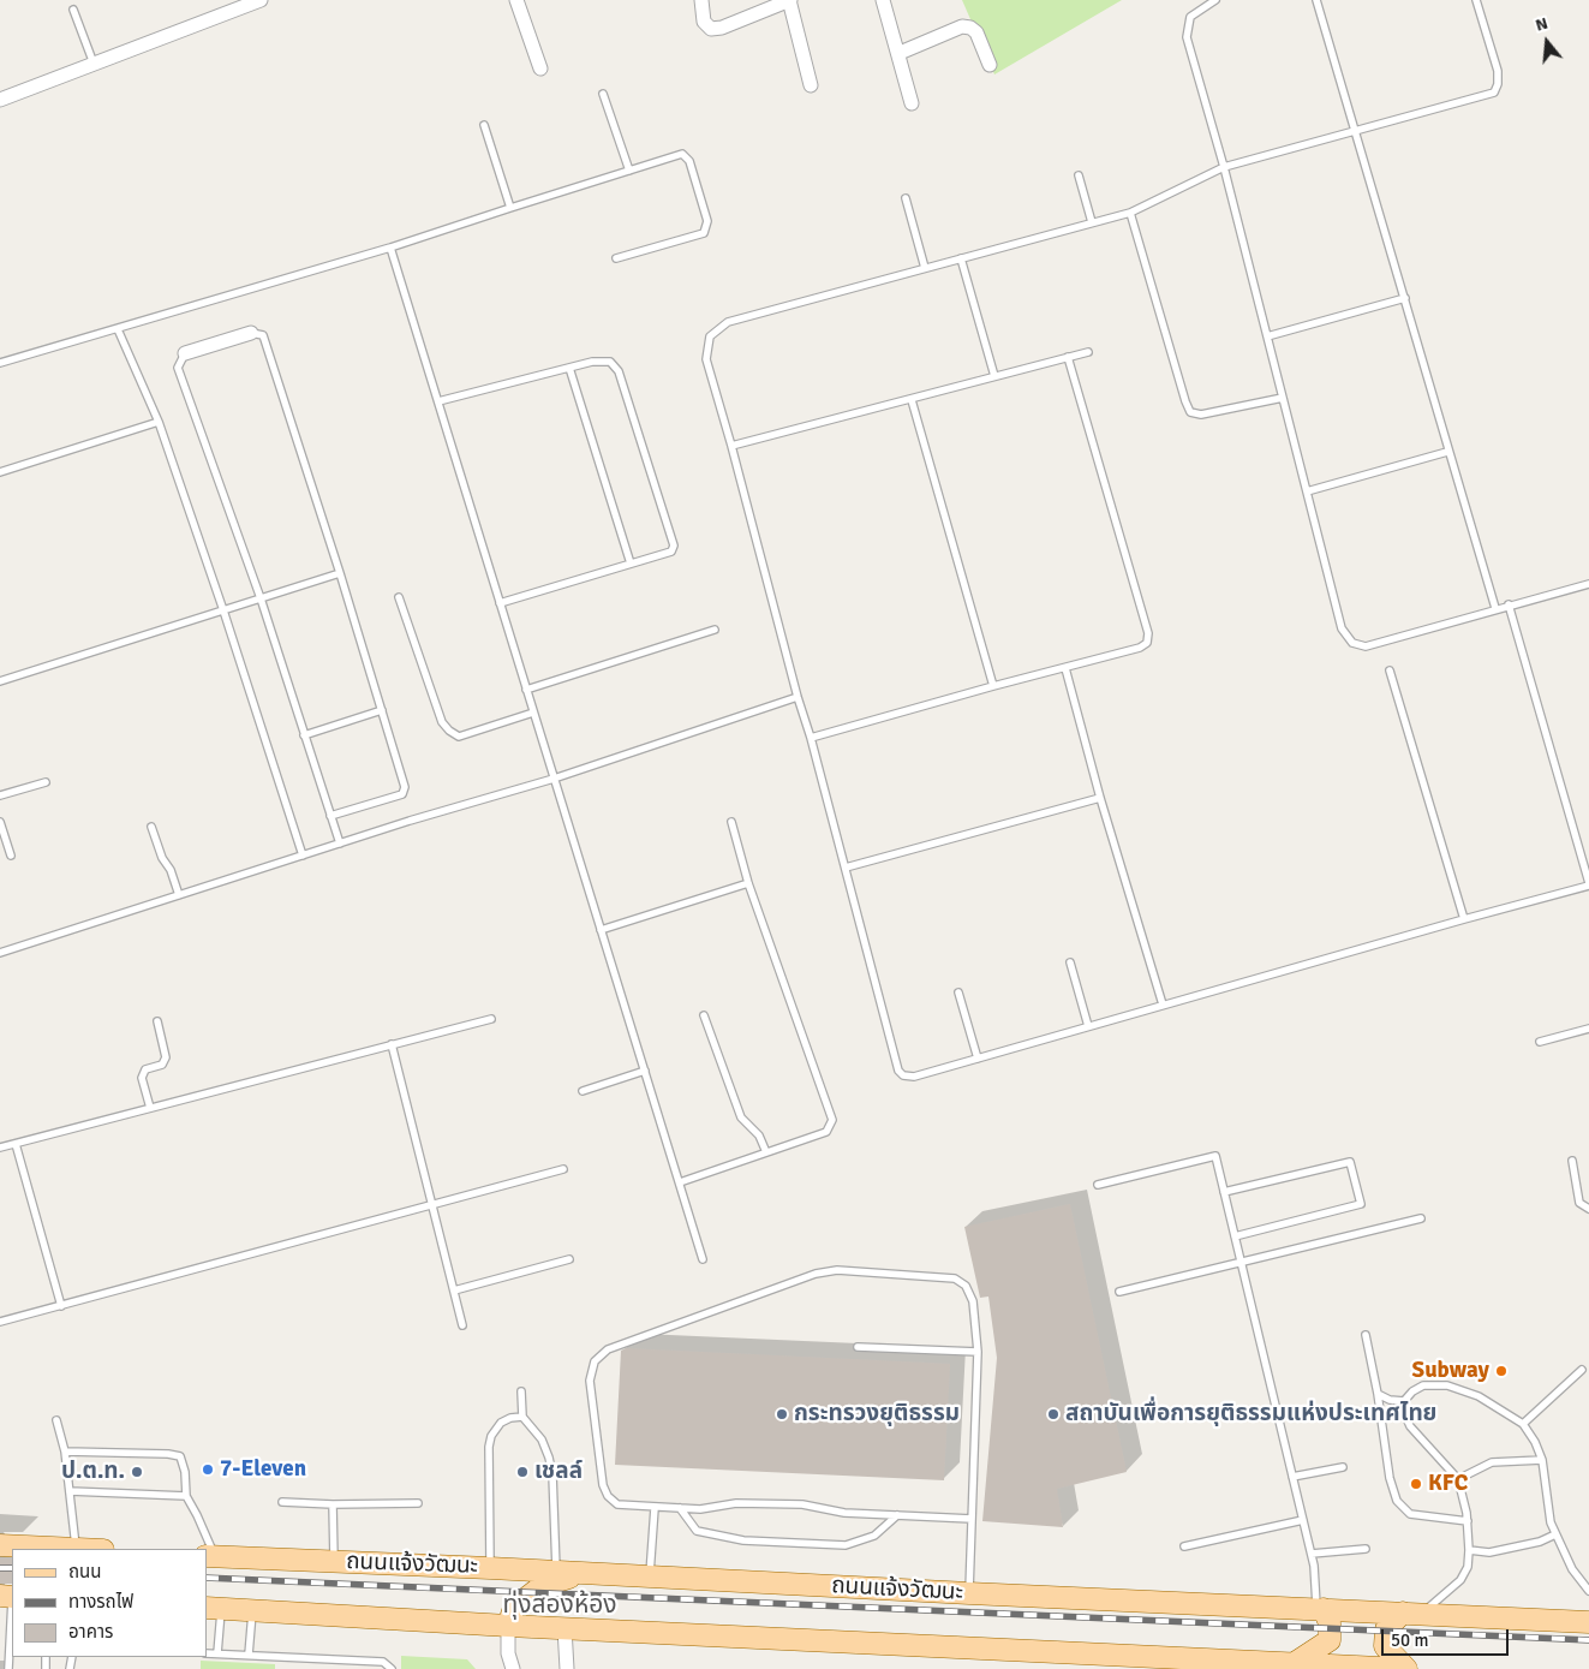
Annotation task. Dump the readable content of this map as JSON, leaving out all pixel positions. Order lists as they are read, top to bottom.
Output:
{
  "streets": {
    "main road": ["ถนนแจ้งวัฒนะ"]
  },
  "districts": ["ทุ่งสองห้อง"],
  "places": [
    "Subway",
    "กระทรวงยุติธรรม",
    "สถาบันเพื่อการยุติธรรมแห่งประเทศไทย",
    "7-Eleven",
    "ป.ต.ท.",
    "เชลล์",
    "KFC"
  ],
  "legend": ["ถนน", "ทางรถไฟ", "อาคาร"],
  "scale_bar": "50 m",
  "north": "top"
}
